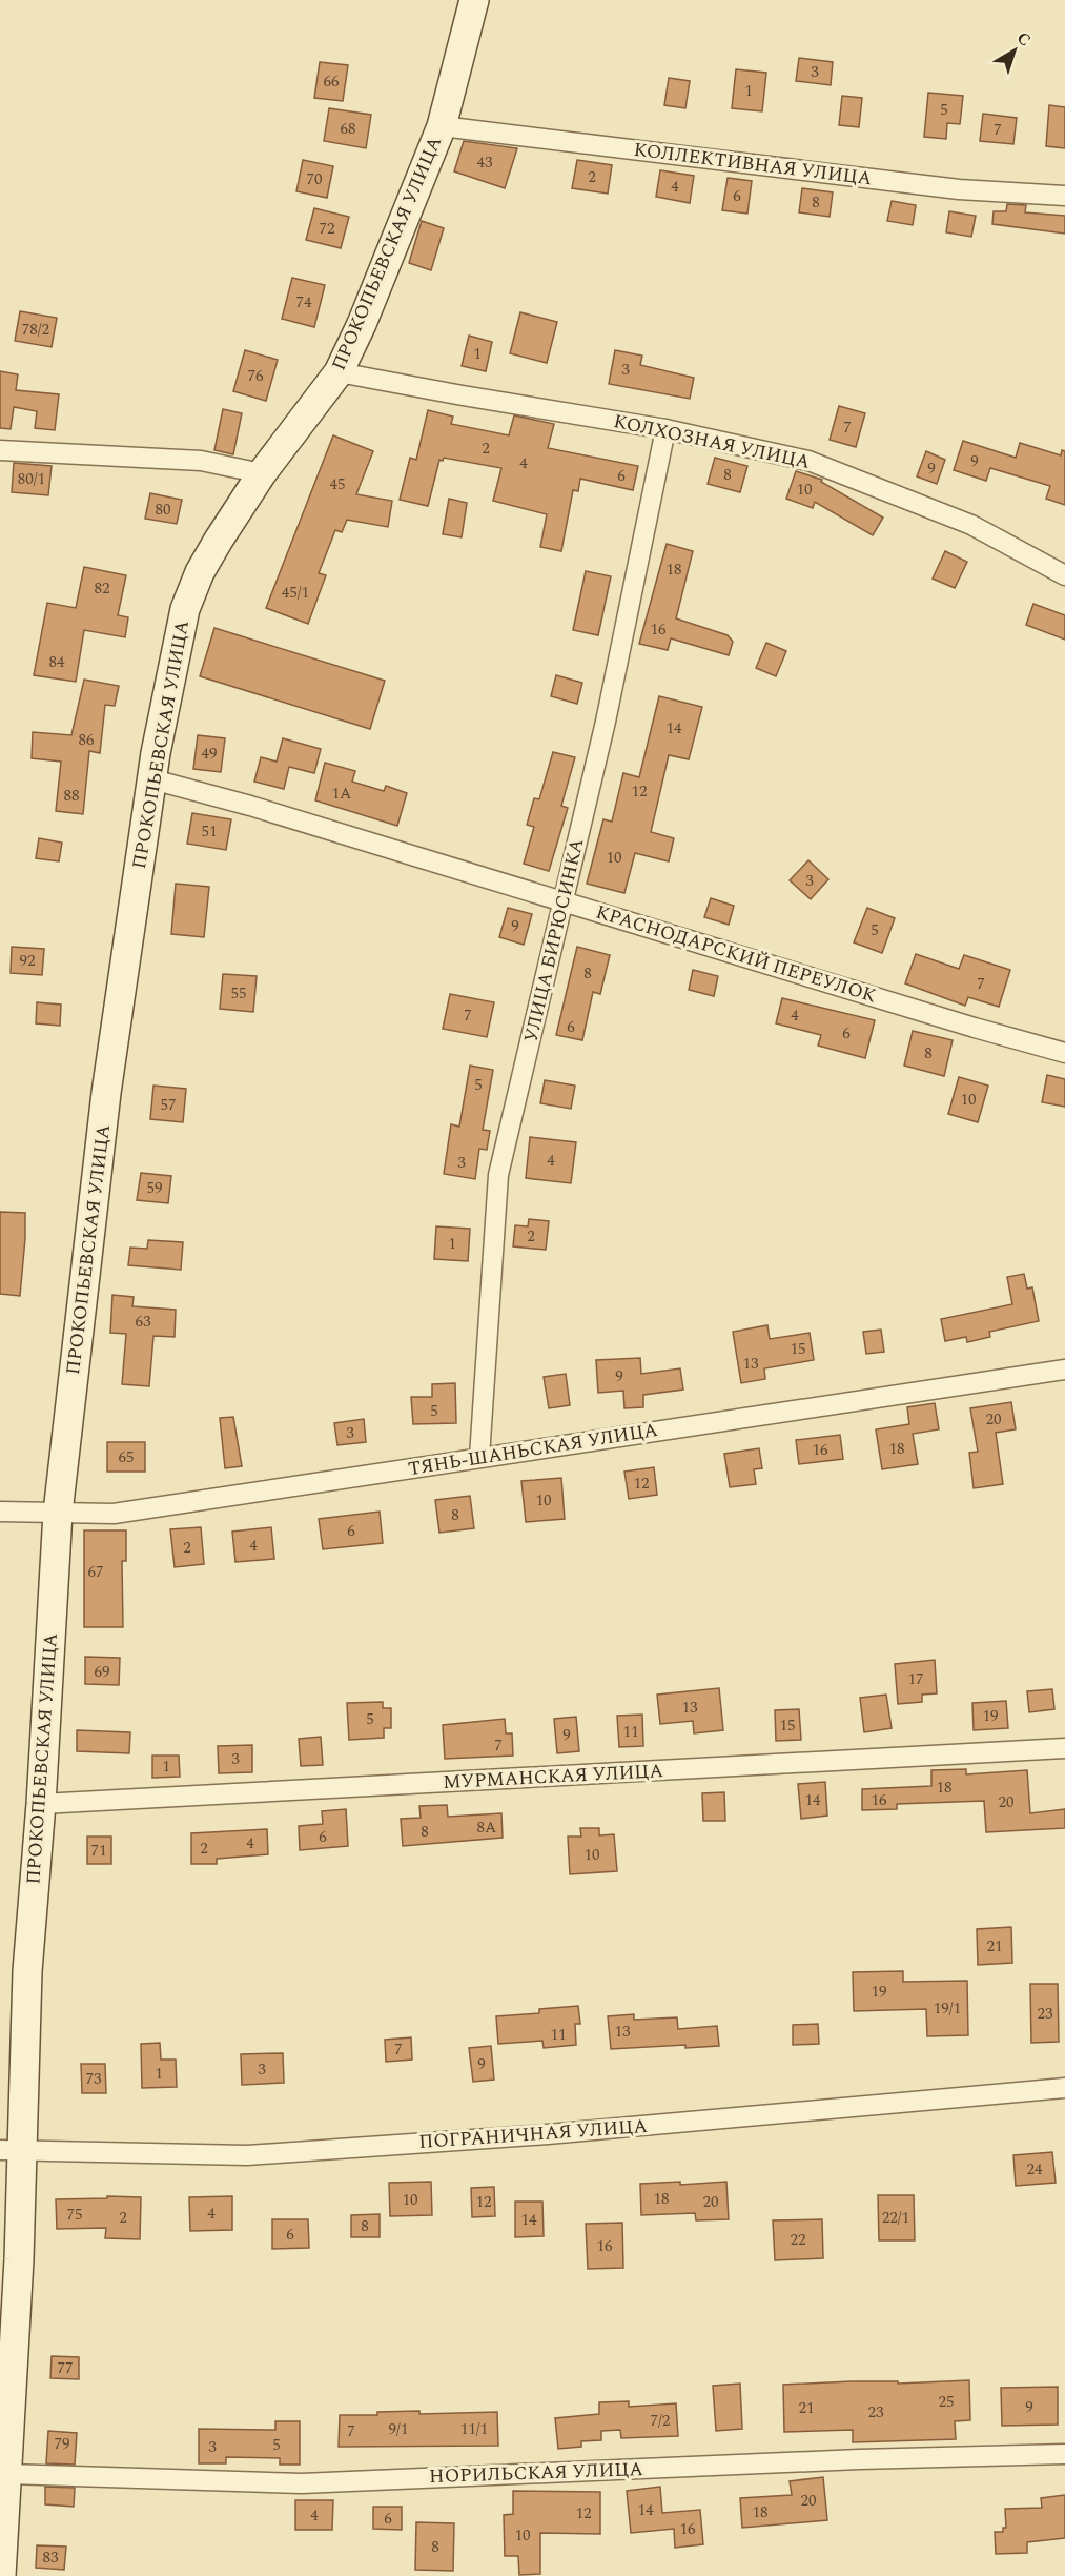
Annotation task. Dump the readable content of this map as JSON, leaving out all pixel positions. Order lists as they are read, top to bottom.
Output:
{
  "streets": {
    "main road": ["ПРОКОПЬЕВСКАЯ УЛИЦА"],
    "street": [
      "КОЛЛЕКТИВНАЯ УЛИЦА",
      "КОЛХОЗНАЯ УЛИЦА",
      "УЛИЦА БИРЮСИНКА",
      "КРАСНОДАРСКИЙ ПЕРЕУЛОК",
      "ТЯНЬ-ШАНЬСКАЯ УЛИЦА",
      "МУРМАНСКАЯ УЛИЦА",
      "ПОГРАНИЧНАЯ УЛИЦА",
      "НОРИЛЬСКАЯ УЛИЦА"
    ]
  },
  "crossings": [
    ["КОЛЛЕКТИВНАЯ УЛИЦА", "ПРОКОПЬЕВСКАЯ УЛИЦА"],
    ["ПРОКОПЬЕВСКАЯ УЛИЦА", "КОЛХОЗНАЯ УЛИЦА"],
    ["ПРОКОПЬЕВСКАЯ УЛИЦА", "КРАСНОДАРСКИЙ ПЕРЕУЛОК"],
    ["ПРОКОПЬЕВСКАЯ УЛИЦА", "ТЯНЬ-ШАНЬСКАЯ УЛИЦА"],
    ["ПРОКОПЬЕВСКАЯ УЛИЦА", "МУРМАНСКАЯ УЛИЦА"],
    ["ПРОКОПЬЕВСКАЯ УЛИЦА", "ПОГРАНИЧНАЯ УЛИЦА"],
    ["ПРОКОПЬЕВСКАЯ УЛИЦА", "НОРИЛЬСКАЯ УЛИЦА"],
    ["КОЛХОЗНАЯ УЛИЦА", "УЛИЦА БИРЮСИНКА"],
    ["УЛИЦА БИРЮСИНКА", "КРАСНОДАРСКИЙ ПЕРЕУЛОК"],
    ["УЛИЦА БИРЮСИНКА", "ТЯНЬ-ШАНЬСКАЯ УЛИЦА"]
  ],
  "house_numbers": [
    "3",
    "66",
    "1",
    "5",
    "68",
    "7",
    "43",
    "2",
    "70",
    "4",
    "6",
    "8",
    "72",
    "74",
    "78/2",
    "1",
    "3",
    "76",
    "7",
    "2",
    "9",
    "4",
    "9",
    "8",
    "6",
    "80/1",
    "45",
    "10",
    "80",
    "18",
    "82",
    "45/1",
    "16",
    "84",
    "14",
    "86",
    "49",
    "12",
    "1А",
    "88",
    "51",
    "10",
    "3",
    "9",
    "5",
    "92",
    "8",
    "7",
    "55",
    "7",
    "4",
    "6",
    "6",
    "8",
    "5",
    "10",
    "57",
    "4",
    "3",
    "59",
    "2",
    "1",
    "63",
    "15",
    "13",
    "9",
    "5",
    "20",
    "3",
    "18",
    "16",
    "65",
    "12",
    "10",
    "8",
    "6",
    "4",
    "2",
    "67",
    "69",
    "17",
    "13",
    "19",
    "5",
    "15",
    "11",
    "9",
    "7",
    "3",
    "1",
    "18",
    "14",
    "16",
    "20",
    "8А",
    "8",
    "6",
    "4",
    "2",
    "71",
    "10",
    "21",
    "19",
    "19/1",
    "23",
    "13",
    "11",
    "7",
    "9",
    "3",
    "1",
    "73",
    "24",
    "18",
    "10",
    "12",
    "20",
    "4",
    "75",
    "2",
    "22/1",
    "14",
    "8",
    "6",
    "22",
    "16",
    "77",
    "25",
    "9",
    "21",
    "23",
    "7/2",
    "9/1",
    "11/1",
    "7",
    "79",
    "5",
    "3",
    "20",
    "14",
    "18",
    "12",
    "4",
    "6",
    "16",
    "10",
    "8",
    "83"
  ],
  "north": "top right"
}
